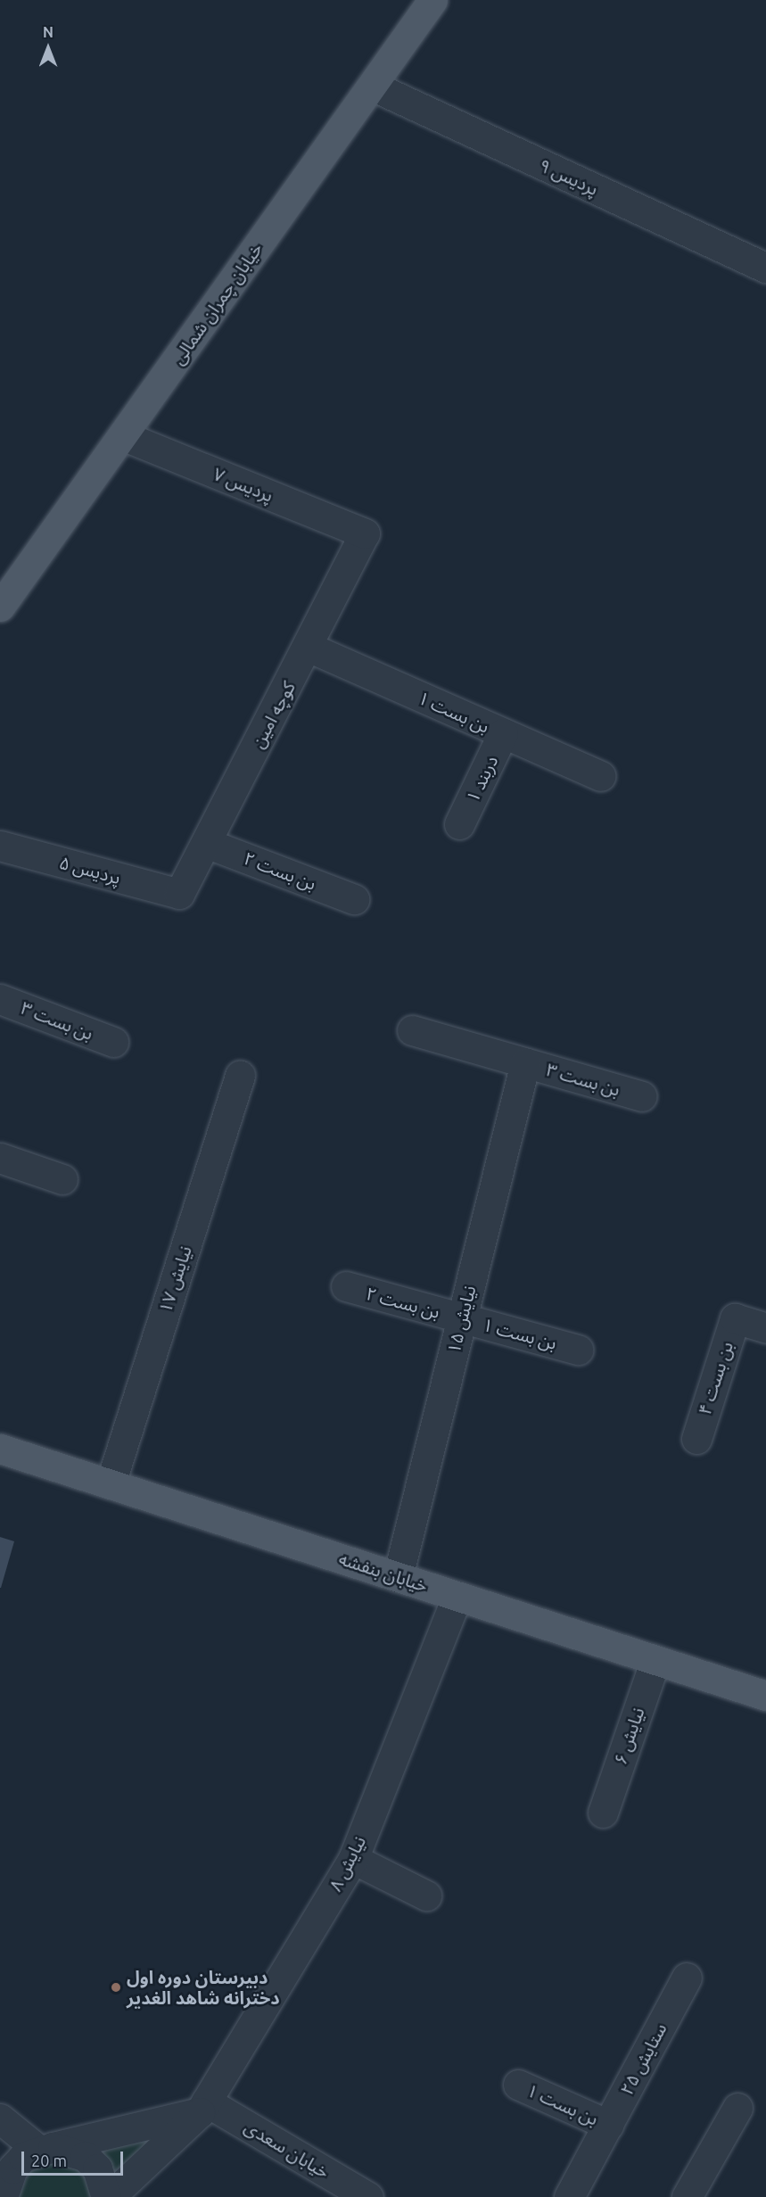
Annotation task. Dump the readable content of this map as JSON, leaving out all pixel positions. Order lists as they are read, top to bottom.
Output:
{
  "streets": {
    "main road": ["خیابان چمران شمالی", "خیابان بنفشه"],
    "street": [
      "پردیس ۹",
      "پردیس ۷",
      "بن بست ۱",
      "کوچه امین",
      "دربند ۱",
      "پردیس ۵",
      "بن بست ۲",
      "بن بست ۳",
      "نیایش ۱۷",
      "نیایش ۱۵",
      "بن بست ۴",
      "نیایش ۶",
      "نیایش ۸",
      "ستایش ۲۵",
      "خیابان سعدی"
    ]
  },
  "crossings": [
    ["پردیس ۹", "خیابان چمران شمالی"],
    ["خیابان چمران شمالی", "پردیس ۷"],
    ["پردیس ۷", "کوچه امین"],
    ["بن بست ۱", "کوچه امین"],
    ["بن بست ۱", "دربند ۱"],
    ["بن بست ۱", "بن بست ۲"],
    ["بن بست ۱", "نیایش ۱۵"],
    ["بن بست ۱", "ستایش ۲۵"],
    ["کوچه امین", "پردیس ۵"],
    ["کوچه امین", "بن بست ۲"],
    ["بن بست ۲", "نیایش ۱۵"],
    ["بن بست ۳", "نیایش ۱۵"],
    ["نیایش ۱۷", "خیابان بنفشه"],
    ["نیایش ۱۵", "خیابان بنفشه"],
    ["خیابان بنفشه", "نیایش ۶"],
    ["خیابان بنفشه", "نیایش ۸"],
    ["نیایش ۸", "خیابان سعدی"]
  ],
  "places": ["دبیرستان دوره اول دخترانه شاهد الغدیر"],
  "scale_bar": "20 m",
  "north": "top"
}
